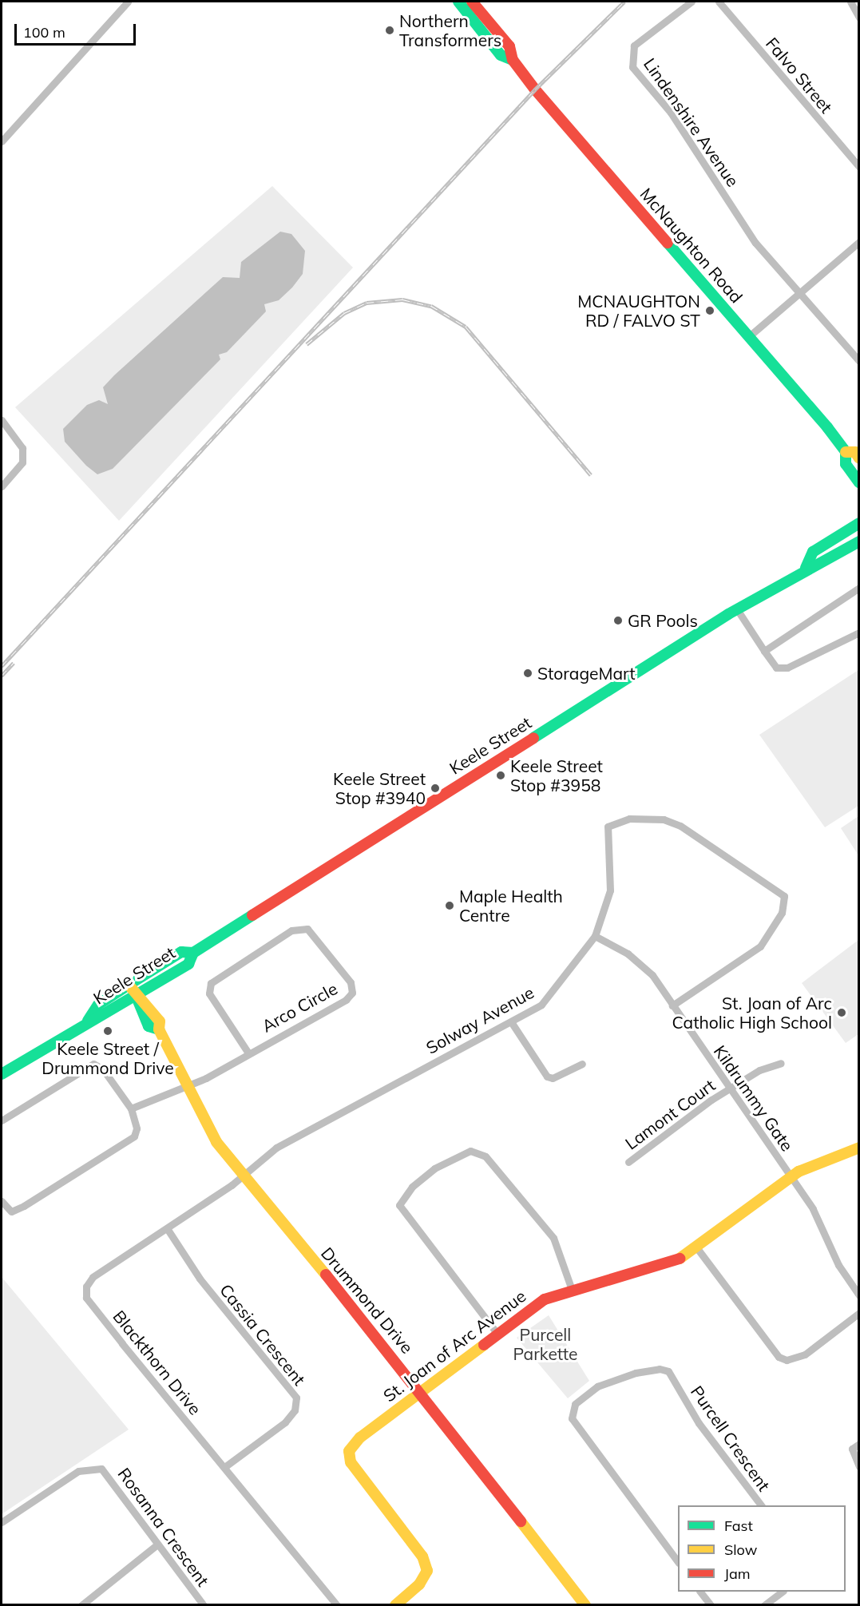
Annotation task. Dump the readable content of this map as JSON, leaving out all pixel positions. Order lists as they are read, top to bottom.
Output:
{
  "streets": {
    "street": [
      "Falvo Street",
      "Lindenshire Avenue",
      "McNaughton Road",
      "Keele Street",
      "Arco Circle",
      "Solway Avenue",
      "Kildrummy Gate",
      "Lamont Court",
      "Drummond Drive",
      "Cassia Crescent",
      "St. Joan of Arc Avenue",
      "Blackthorn Drive",
      "Purcell Crescent",
      "Rosanna Crescent"
    ]
  },
  "crossings": [
    ["Keele Street", "Drummond Drive"],
    ["Arco Circle", "Drummond Drive"],
    ["Solway Avenue", "Kildrummy Gate"],
    ["Solway Avenue", "Drummond Drive"],
    ["Solway Avenue", "Blackthorn Drive"],
    ["Kildrummy Gate", "Lamont Court"],
    ["Kildrummy Gate", "St. Joan of Arc Avenue"],
    ["Drummond Drive", "St. Joan of Arc Avenue"],
    ["Drummond Drive", "Blackthorn Drive"],
    ["Cassia Crescent", "Blackthorn Drive"]
  ],
  "parks": ["Purcell Parkette"],
  "places": [
    "Northern Transformers",
    "MCNAUGHTON RD / FALVO ST",
    "GR Pools",
    "StorageMart",
    "Keele Street Stop #3958",
    "Keele Street Stop #3940",
    "Maple Health Centre",
    "St. Joan of Arc Catholic High School",
    "Keele Street / Drummond Drive"
  ],
  "legend": ["Fast", "Slow", "Jam"],
  "scale_bar": "100 m"
}
